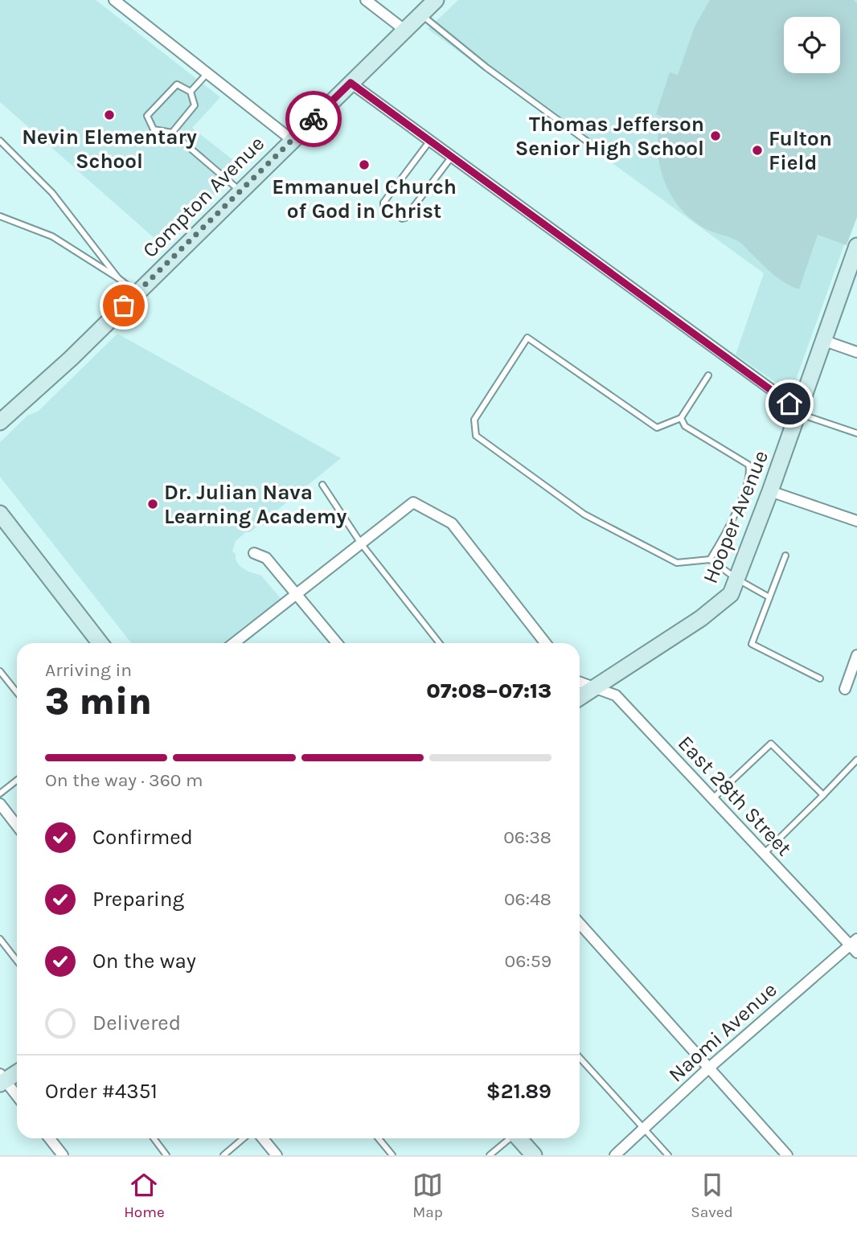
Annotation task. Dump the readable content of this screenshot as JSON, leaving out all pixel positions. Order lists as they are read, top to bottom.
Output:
{
  "streets": {
    "street": [
      "Compton Avenue",
      "Hooper Avenue",
      "East 28th Street",
      "Naomi Avenue"
    ]
  },
  "crossings": [
    ["Hooper Avenue", "East 28th Street"],
    ["East 28th Street", "Naomi Avenue"]
  ],
  "places": [
    "Nevin Elementary School",
    "Thomas Jefferson Senior High School",
    "Fulton Field",
    "Emmanuel Church of God in Christ",
    "Dr. Julian Nava Learning Academy"
  ],
  "page": {
    "heading": ["3 min", "Arriving in", "07:08–07:13"],
    "panel": ["Order #4351", "$21.89"],
    "bar": "On the way · 360 m",
    "list": [
      ["Confirmed", "06:38"],
      ["Preparing", "06:48"],
      ["On the way", "06:59"],
      "Delivered"
    ],
    "tabs": ["Home", "Map", "Saved"]
  }
}
